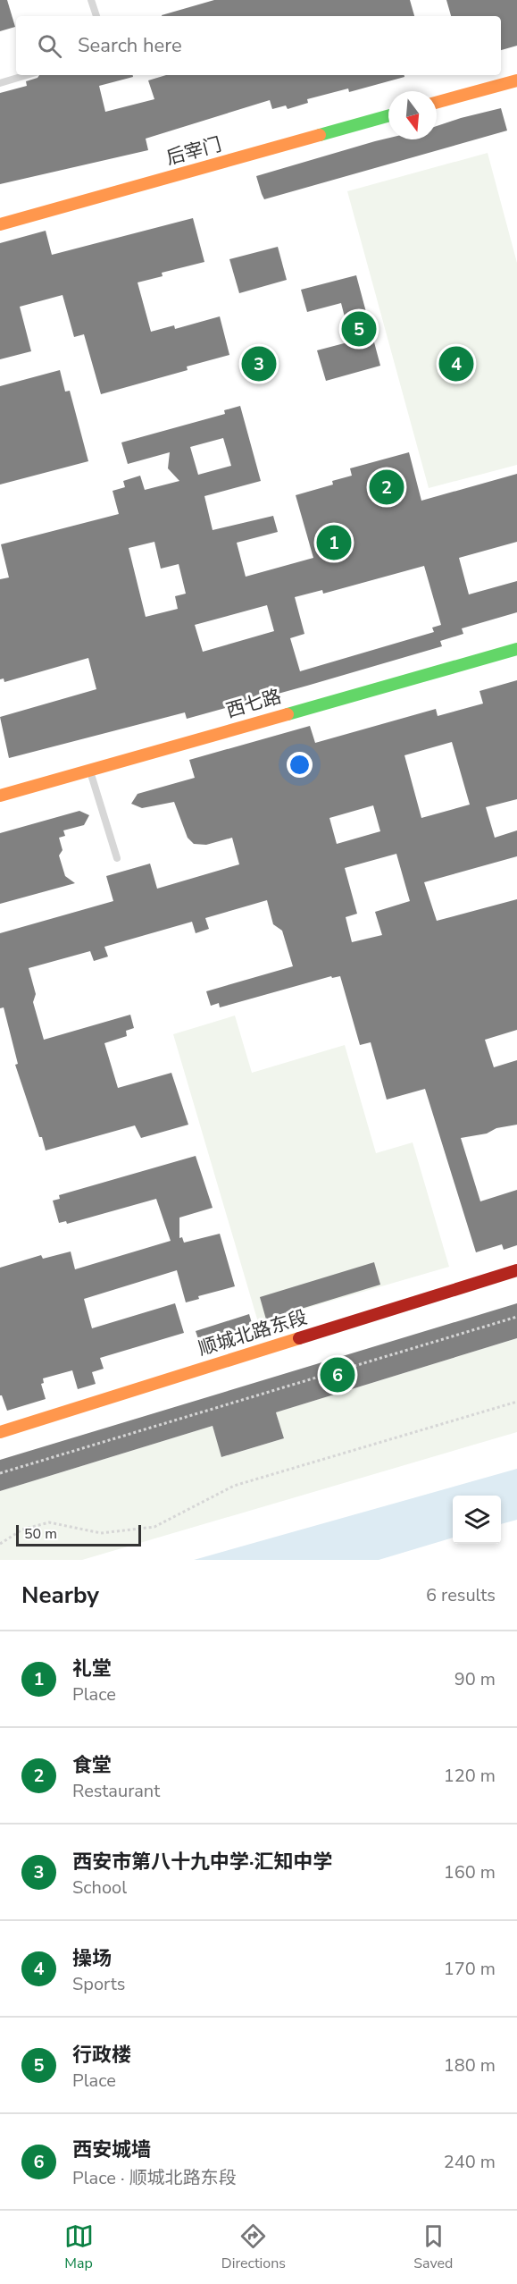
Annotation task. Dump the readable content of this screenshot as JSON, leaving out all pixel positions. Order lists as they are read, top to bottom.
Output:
{
  "streets": {
    "street": ["后宰门", "西七路", "顺城北路东段"]
  },
  "scale_bar": "50 m",
  "north": "bottom",
  "page": {
    "search": "Search here",
    "pins": [
      "5",
      "3",
      "4",
      "2",
      "1",
      "6"
    ],
    "scale": "50 m",
    "heading": ["Nearby", "6 results"],
    "list": [
      {
        "mark": "1",
        "name": "礼堂",
        "note": "Place",
        "value": "90 m"
      },
      {
        "mark": "2",
        "name": "食堂",
        "note": "Restaurant",
        "value": "120 m"
      },
      {
        "mark": "3",
        "name": "西安市第八十九中学·汇知中学",
        "note": "School",
        "value": "160 m"
      },
      {
        "mark": "4",
        "name": "操场",
        "note": "Sports",
        "value": "170 m"
      },
      {
        "mark": "5",
        "name": "行政楼",
        "note": "Place",
        "value": "180 m"
      },
      {
        "mark": "6",
        "name": "西安城墙",
        "note": "Place · 顺城北路东段",
        "value": "240 m"
      }
    ],
    "nav": ["Map", "Directions", "Saved"]
  }
}
